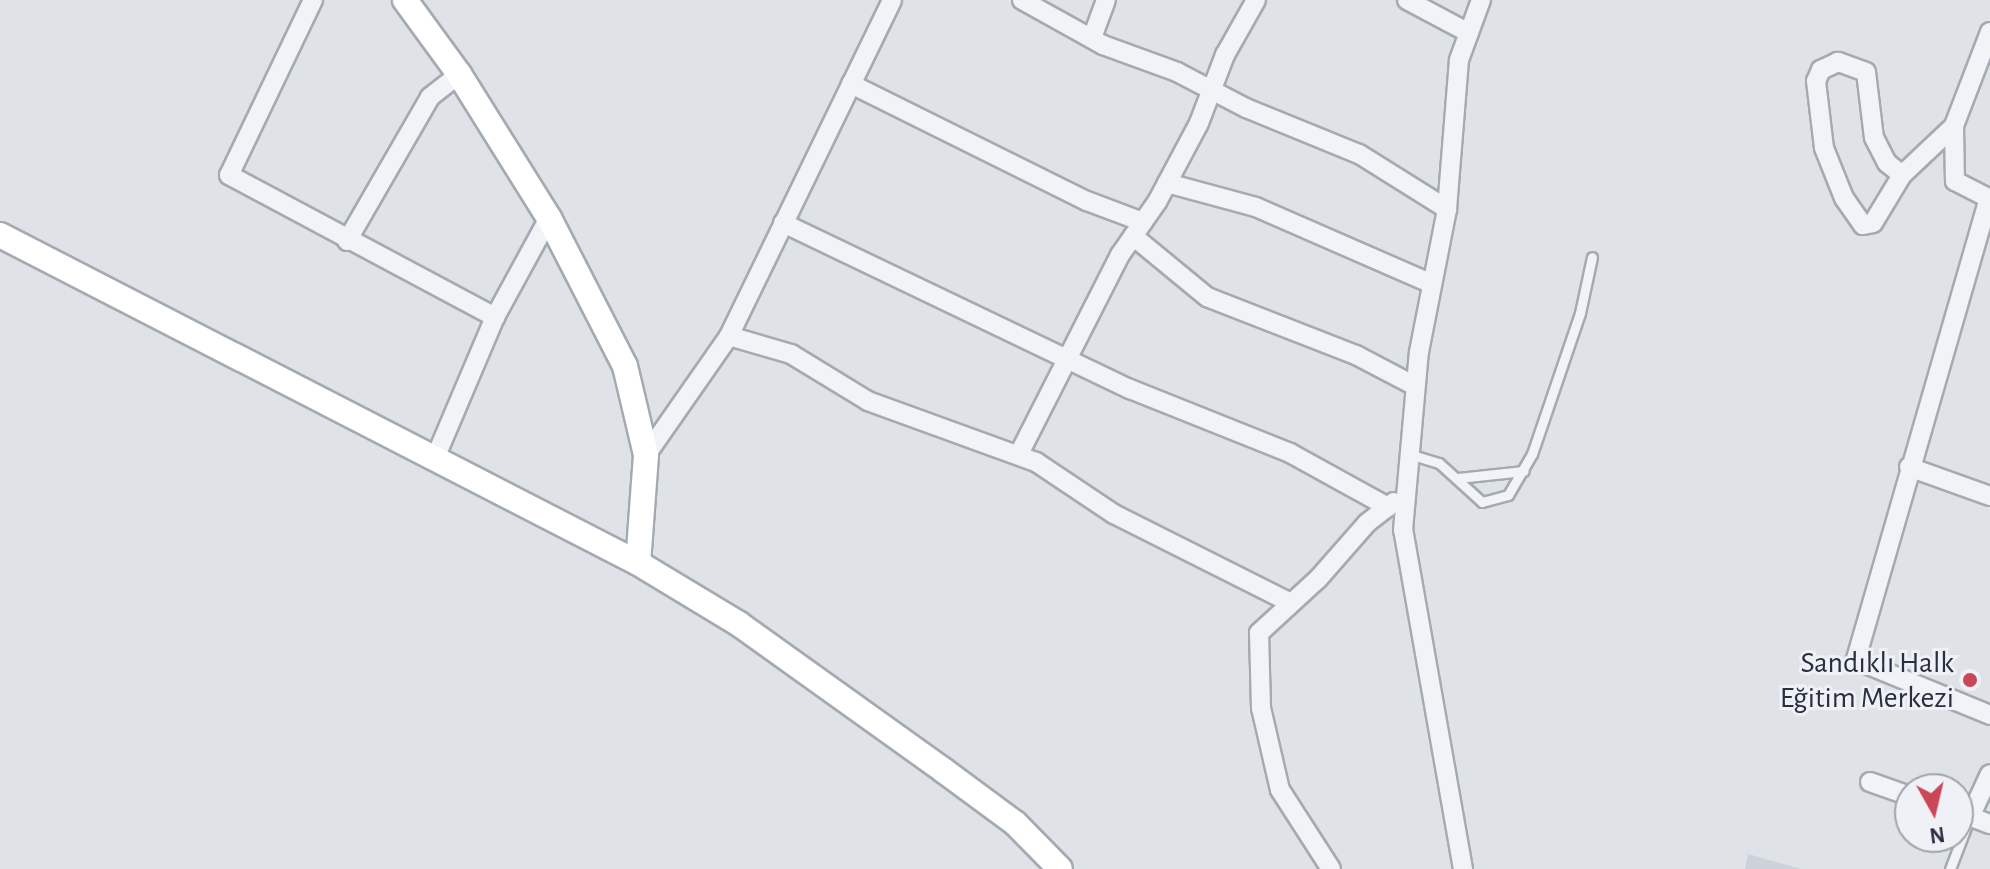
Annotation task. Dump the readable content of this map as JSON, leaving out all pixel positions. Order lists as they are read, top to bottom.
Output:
{
  "places": ["Sandıklı Halk Eğitim Merkezi"],
  "north": "bottom"
}
